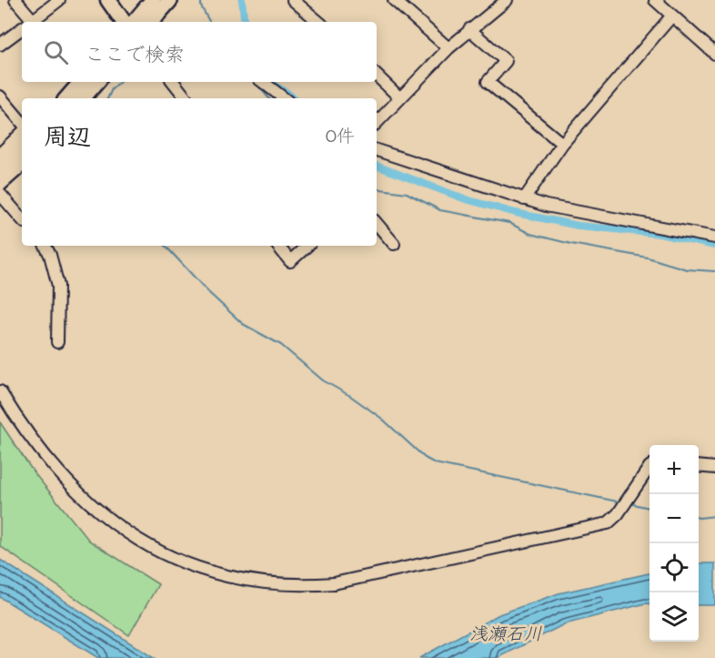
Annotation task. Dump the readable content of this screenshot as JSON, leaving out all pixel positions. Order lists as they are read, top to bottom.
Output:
{
  "water": ["浅瀬石川"],
  "page": {
    "search": "ここで検索",
    "heading": ["周辺", "0件"],
    "map_buttons": ["+", "−"]
  }
}
